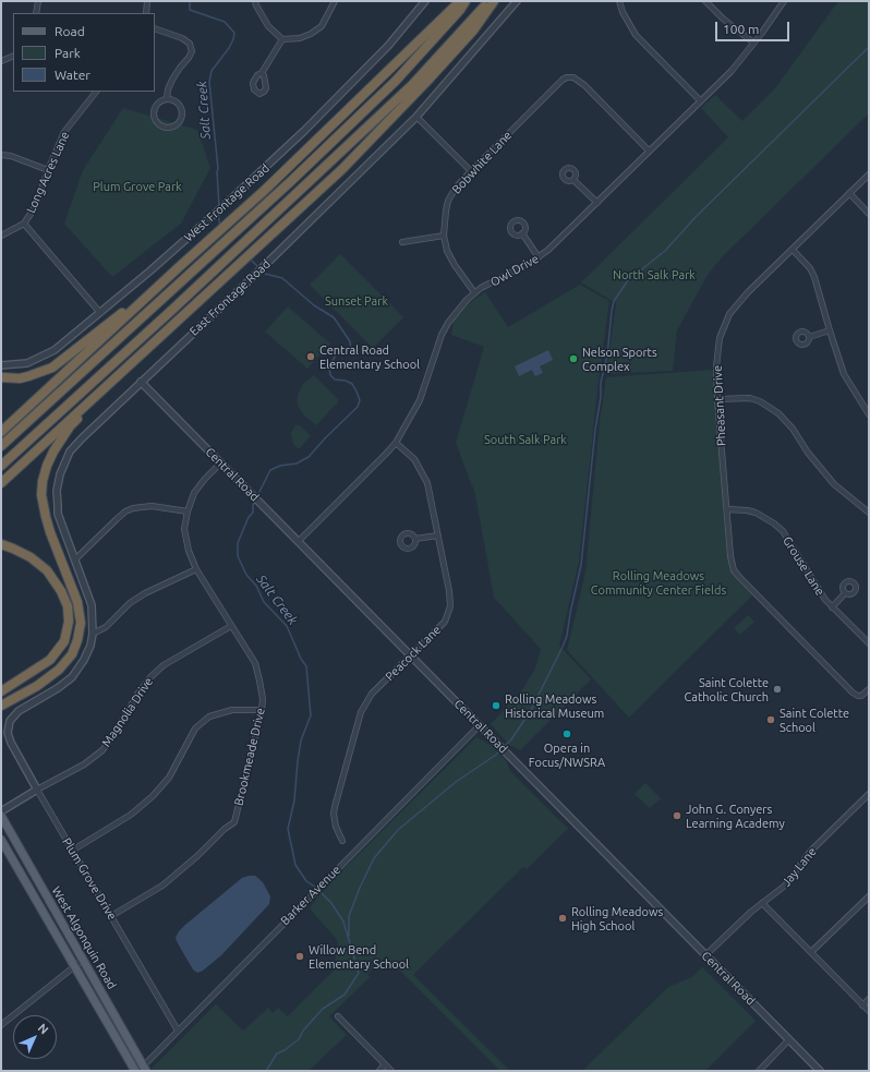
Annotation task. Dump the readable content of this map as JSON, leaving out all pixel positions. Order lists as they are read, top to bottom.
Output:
{
  "streets": {
    "main road": ["West Algonquin Road"],
    "street": [
      "Bobwhite Lane",
      "Long Acres Lane",
      "West Frontage Road",
      "Owl Drive",
      "East Frontage Road",
      "Pheasant Drive",
      "Central Road",
      "Grouse Lane",
      "Peacock Lane",
      "Magnolia Drive",
      "Brookmeade Drive",
      "Jay Lane",
      "Plum Grove Drive",
      "Barker Avenue"
    ]
  },
  "crossings": [
    ["Bobwhite Lane", "Owl Drive"],
    ["Long Acres Lane", "West Frontage Road"],
    ["Owl Drive", "Central Road"],
    ["Owl Drive", "Peacock Lane"],
    ["East Frontage Road", "Central Road"],
    ["East Frontage Road", "Plum Grove Drive"],
    ["Pheasant Drive", "Grouse Lane"],
    ["Central Road", "Peacock Lane"],
    ["Central Road", "Brookmeade Drive"],
    ["Central Road", "Jay Lane"],
    ["Central Road", "Barker Avenue"],
    ["Magnolia Drive", "Brookmeade Drive"],
    ["Magnolia Drive", "Plum Grove Drive"],
    ["Brookmeade Drive", "Plum Grove Drive"],
    ["Plum Grove Drive", "Barker Avenue"],
    ["Barker Avenue", "West Algonquin Road"]
  ],
  "water": ["Salt Creek"],
  "parks": [
    "Plum Grove Park",
    "North Salk Park",
    "Sunset Park",
    "South Salk Park",
    "Rolling Meadows Community Center Fields"
  ],
  "places": [
    "Central Road Elementary School",
    "Nelson Sports Complex",
    "Saint Colette Catholic Church",
    "Rolling Meadows Historical Museum",
    "Saint Colette School",
    "Opera in Focus/NWSRA",
    "John G. Conyers Learning Academy",
    "Rolling Meadows High School",
    "Willow Bend Elementary School"
  ],
  "legend": ["Road", "Park", "Water"],
  "scale_bar": "100 m",
  "north": "top right"
}
